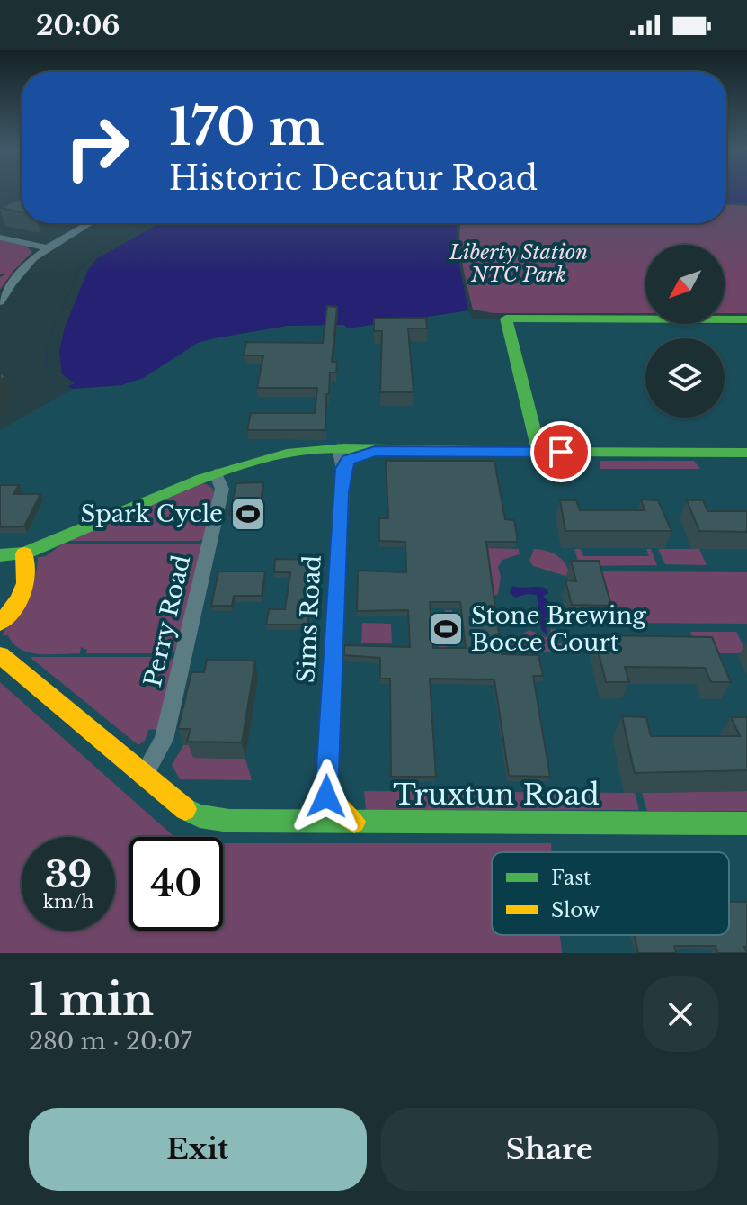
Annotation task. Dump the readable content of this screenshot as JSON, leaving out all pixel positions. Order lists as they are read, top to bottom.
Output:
{
  "streets": {
    "street": ["Sims Road", "Perry Road", "Truxtun Road"]
  },
  "crossings": [
    ["Perry Road", "Truxtun Road"]
  ],
  "parks": ["Liberty Station NTC Park"],
  "places": {
    "sports": ["Spark Cycle", "Stone Brewing Bocce Court"]
  },
  "legend": ["Fast", "Slow"],
  "north": "bottom left",
  "page": {
    "status": "20:06",
    "turn": ["170 m", "Historic Decatur Road"],
    "speed": "39 km/h",
    "limit": "40",
    "heading": ["1 min", "280 m · 20:07"],
    "buttons": ["Exit", "Share"]
  }
}
